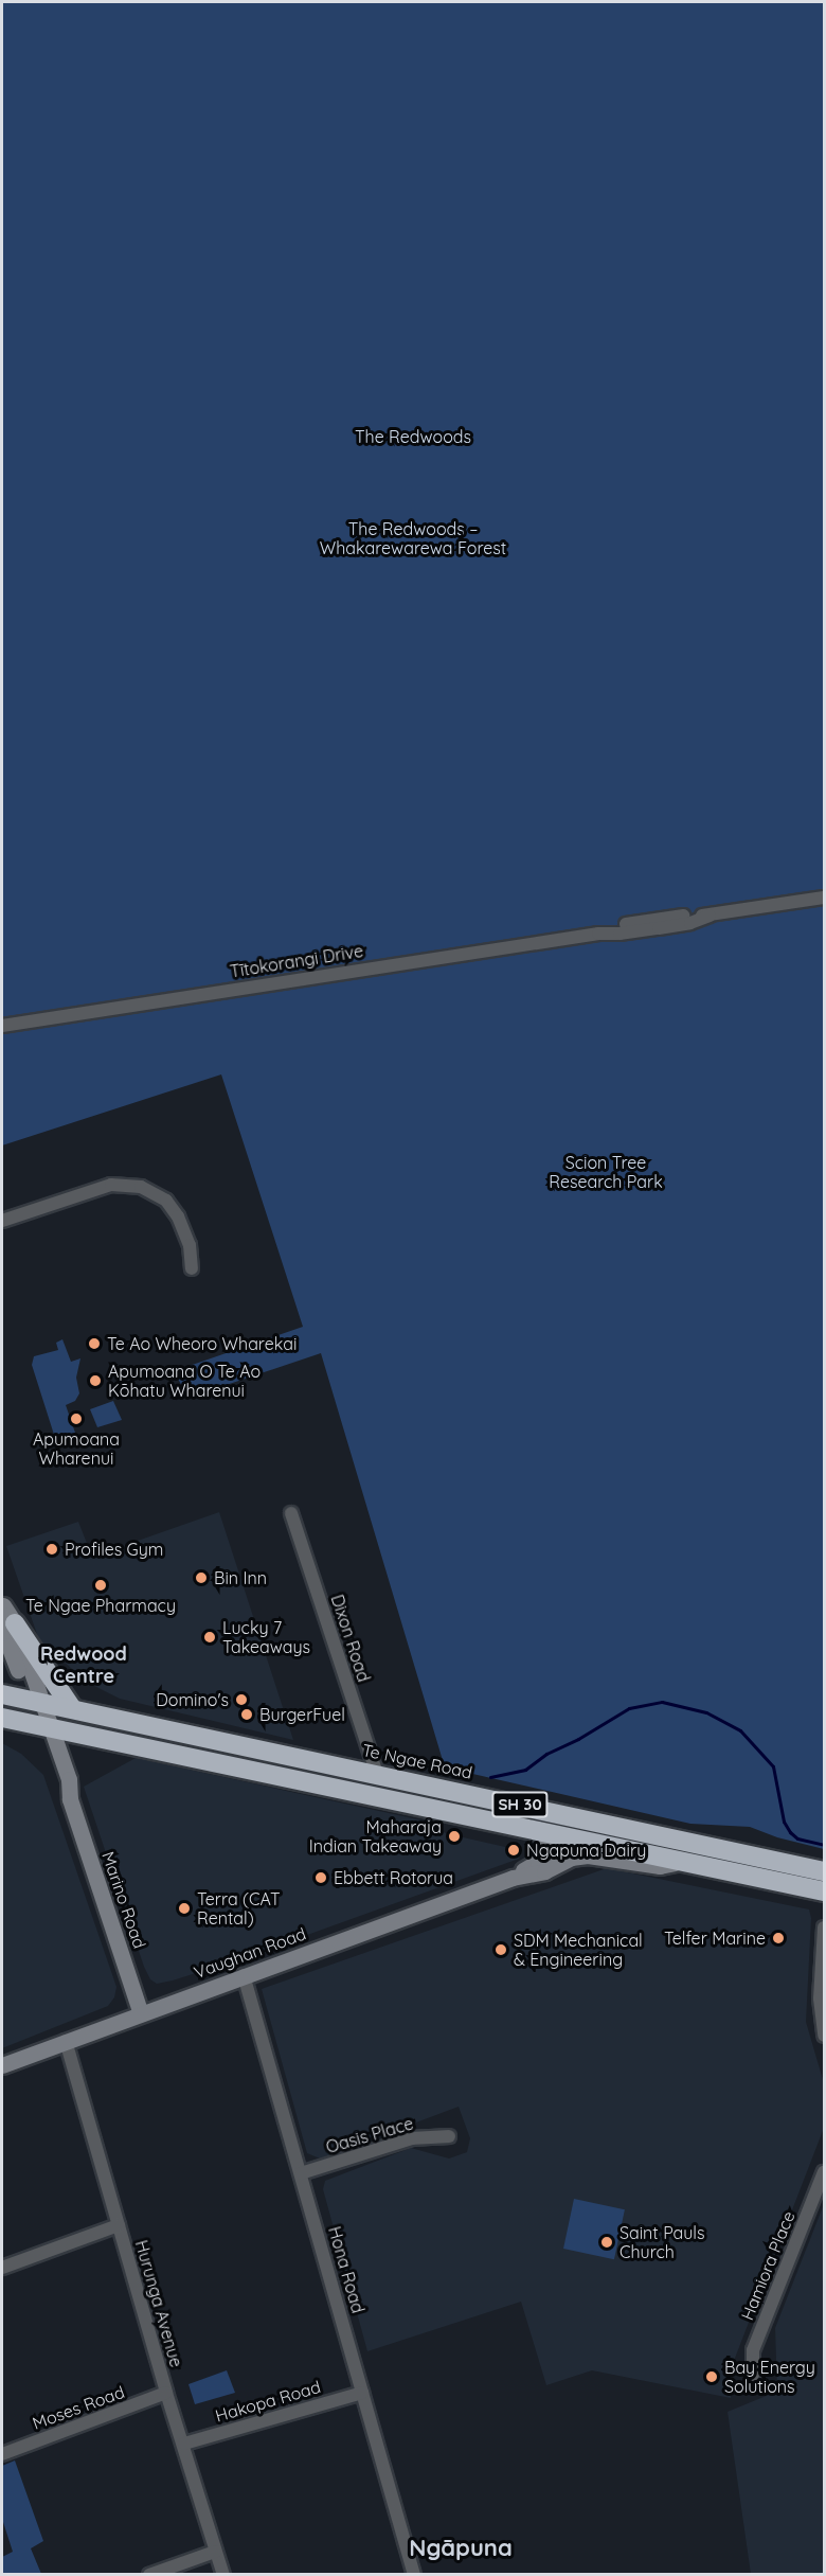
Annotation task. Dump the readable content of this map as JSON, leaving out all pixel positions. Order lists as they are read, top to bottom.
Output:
{
  "streets": {
    "highway": ["Te Ngae Road", "SH 30"],
    "street": [
      "Tītokorangi Drive",
      "Dixon Road",
      "Marino Road",
      "Vaughan Road",
      "Oasis Place",
      "Hamiora Place",
      "Hona Road",
      "Hurunga Avenue",
      "Hakopa Road",
      "Moses Road"
    ]
  },
  "crossings": [
    ["Dixon Road", "Te Ngae Road"],
    ["Te Ngae Road", "Marino Road"],
    ["SH 30", "Marino Road"],
    ["SH 30", "Vaughan Road"],
    ["Marino Road", "Vaughan Road"],
    ["Vaughan Road", "Hona Road"],
    ["Vaughan Road", "Hurunga Avenue"],
    ["Oasis Place", "Hona Road"],
    ["Hona Road", "Hakopa Road"],
    ["Hurunga Avenue", "Hakopa Road"],
    ["Hurunga Avenue", "Moses Road"]
  ],
  "districts": ["Redwood Centre", "Ngāpuna"],
  "parks": ["The Redwoods", "The Redwoods – Whakarewarewa Forest", "Scion Tree Research Park"],
  "places": [
    "Te Ao Wheoro Wharekai",
    "Apumoana O Te Ao Kōhatu Wharenui",
    "Apumoana Wharenui",
    "Profiles Gym",
    "Bin Inn",
    "Te Ngae Pharmacy",
    "Lucky 7 Takeaways",
    "Domino's",
    "BurgerFuel",
    "Maharaja Indian Takeaway",
    "Ngapuna Dairy",
    "Ebbett Rotorua",
    "Terra (CAT Rental)",
    "Telfer Marine",
    "SDM Mechanical & Engineering",
    "Saint Pauls Church",
    "Bay Energy Solutions"
  ]
}
